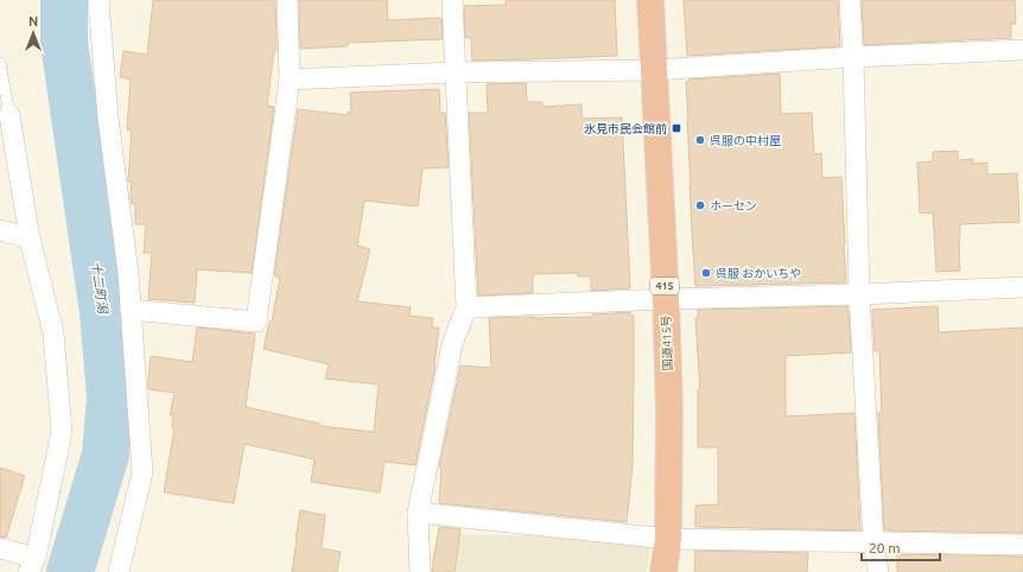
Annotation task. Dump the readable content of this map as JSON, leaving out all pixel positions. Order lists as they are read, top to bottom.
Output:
{
  "streets": {
    "highway": ["415", "国道415号"]
  },
  "water": ["十二町潟"],
  "places": {
    "transit": ["氷見市民会館前"],
    "other": ["呉服の中村屋", "ホーセン", "呉服 おかいちや"]
  },
  "scale_bar": "20 m",
  "north": "top"
}
